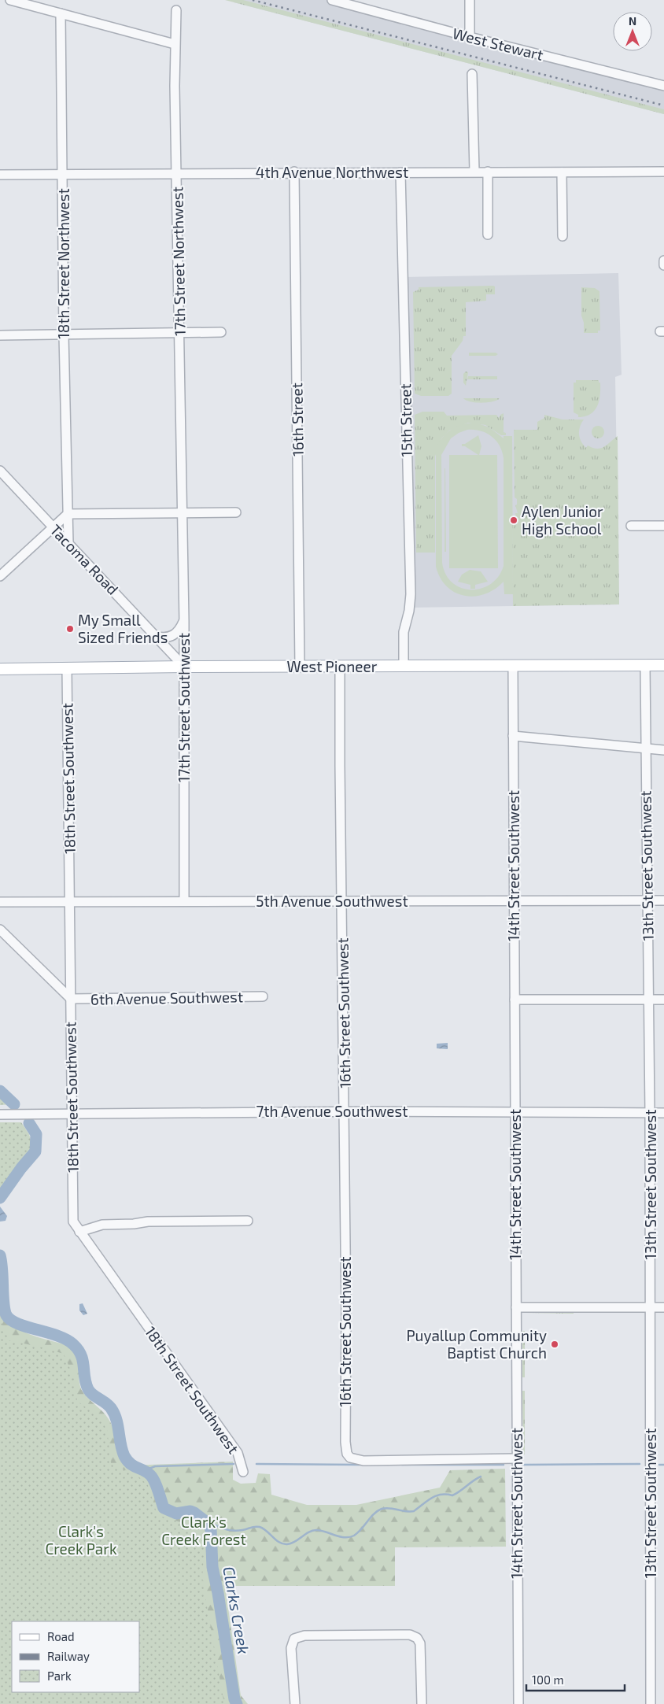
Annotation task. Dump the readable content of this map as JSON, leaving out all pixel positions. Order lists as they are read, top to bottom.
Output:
{
  "streets": {
    "main road": ["West Pioneer"],
    "street": [
      "West Stewart",
      "4th Avenue Northwest",
      "17th Street Northwest",
      "18th Street Northwest",
      "16th Street",
      "15th Street",
      "Tacoma Road",
      "17th Street Southwest",
      "18th Street Southwest",
      "14th Street Southwest",
      "13th Street Southwest",
      "5th Avenue Southwest",
      "6th Avenue Southwest",
      "16th Street Southwest",
      "7th Avenue Southwest"
    ]
  },
  "crossings": [
    ["4th Avenue Northwest", "17th Street Northwest"],
    ["4th Avenue Northwest", "18th Street Northwest"],
    ["4th Avenue Northwest", "16th Street"],
    ["4th Avenue Northwest", "15th Street"],
    ["17th Street Northwest", "17th Street Southwest"],
    ["18th Street Northwest", "Tacoma Road"],
    ["16th Street", "West Pioneer"],
    ["15th Street", "West Pioneer"],
    ["Tacoma Road", "West Pioneer"],
    ["Tacoma Road", "17th Street Southwest"],
    ["West Pioneer", "17th Street Southwest"],
    ["West Pioneer", "18th Street Southwest"],
    ["West Pioneer", "14th Street Southwest"],
    ["West Pioneer", "13th Street Southwest"],
    ["West Pioneer", "16th Street Southwest"],
    ["17th Street Southwest", "5th Avenue Southwest"],
    ["18th Street Southwest", "5th Avenue Southwest"],
    ["18th Street Southwest", "6th Avenue Southwest"],
    ["18th Street Southwest", "7th Avenue Southwest"],
    ["14th Street Southwest", "5th Avenue Southwest"],
    ["14th Street Southwest", "16th Street Southwest"],
    ["14th Street Southwest", "7th Avenue Southwest"],
    ["13th Street Southwest", "5th Avenue Southwest"],
    ["13th Street Southwest", "7th Avenue Southwest"],
    ["5th Avenue Southwest", "16th Street Southwest"],
    ["16th Street Southwest", "7th Avenue Southwest"]
  ],
  "water": ["Clarks Creek"],
  "parks": ["Clark's Creek Forest", "Clark's Creek Park"],
  "places": ["Aylen Junior High School", "My Small Sized Friends", "Puyallup Community Baptist Church"],
  "legend": ["Road", "Railway", "Park"],
  "scale_bar": "100 m",
  "north": "top"
}
